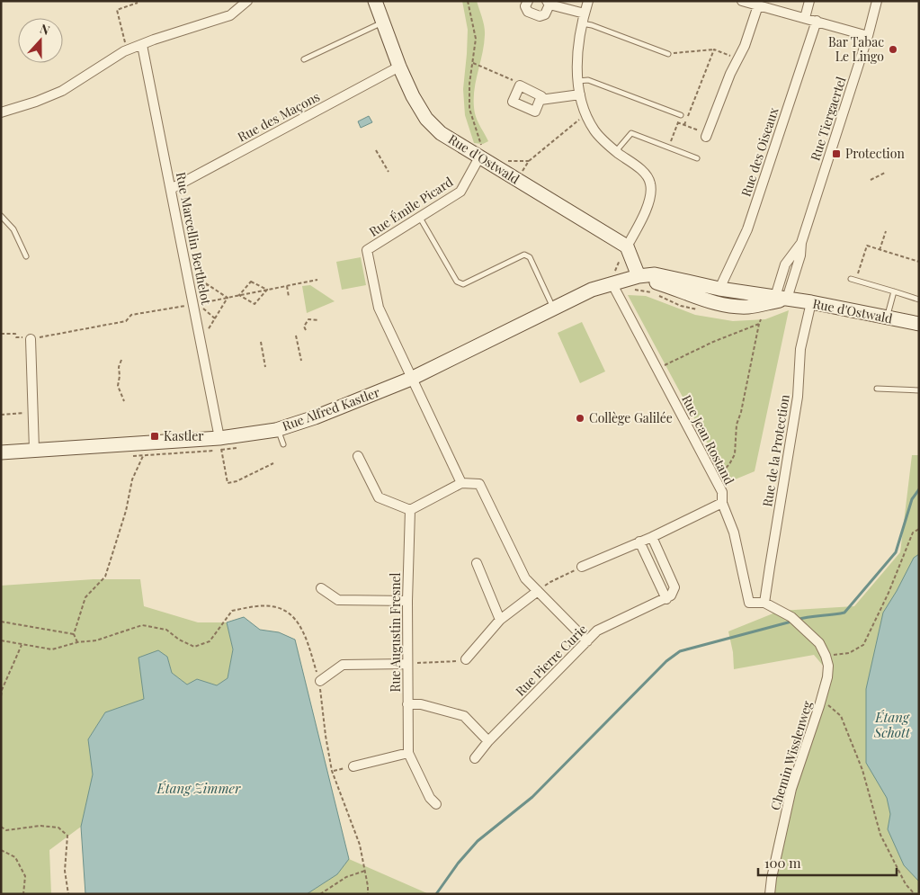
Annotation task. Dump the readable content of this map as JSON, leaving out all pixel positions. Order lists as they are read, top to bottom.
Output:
{
  "streets": {
    "main road": ["Rue d'Ostwald", "Rue Alfred Kastler"],
    "street": [
      "Rue des Maçons",
      "Rue Tiergaertel",
      "Rue des Oiseaux",
      "Rue Émile Picard",
      "Rue Marcellin Berthelot",
      "Rue Jean Rostand",
      "Rue de la Protection",
      "Rue Augustin Fresnel",
      "Rue Pierre Curie",
      "Chemin Wisslenweg"
    ]
  },
  "crossings": [
    ["Rue des Maçons", "Rue d'Ostwald"],
    ["Rue des Maçons", "Rue Marcellin Berthelot"],
    ["Rue Tiergaertel", "Rue d'Ostwald"],
    ["Rue des Oiseaux", "Rue d'Ostwald"],
    ["Rue d'Ostwald", "Rue Émile Picard"],
    ["Rue d'Ostwald", "Rue Alfred Kastler"],
    ["Rue d'Ostwald", "Rue de la Protection"],
    ["Rue Émile Picard", "Rue Alfred Kastler"],
    ["Rue Marcellin Berthelot", "Rue Alfred Kastler"],
    ["Rue Alfred Kastler", "Rue Jean Rostand"],
    ["Rue Jean Rostand", "Rue de la Protection"]
  ],
  "water": ["Étang Schott", "Étang Zimmer"],
  "places": {
    "other": ["Bar Tabac Le Lingo", "Collège Galilée"],
    "transit": ["Protection", "Kastler"]
  },
  "scale_bar": "100 m",
  "north": "top"
}
